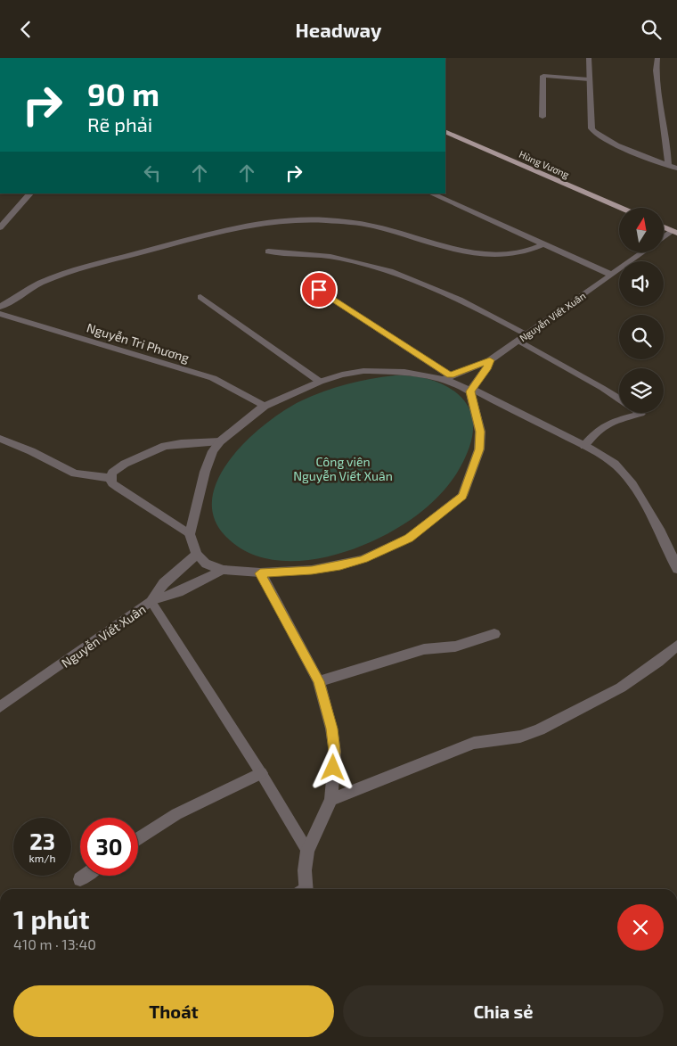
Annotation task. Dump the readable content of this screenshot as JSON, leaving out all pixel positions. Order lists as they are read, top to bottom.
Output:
{
  "streets": {
    "main road": ["Hùng Vương"],
    "street": ["Nguyễn Viết Xuân", "Nguyễn Tri Phương"]
  },
  "parks": ["Công viên Nguyễn Viết Xuân"],
  "north": "top",
  "page": {
    "header": "Headway",
    "turn": ["90 m", "Rẽ phải"],
    "speed": "23 km/h",
    "limit": "30",
    "heading": ["1 phút", "410 m · 13:40"],
    "buttons": ["Thoát", "Chia sẻ"]
  }
}
